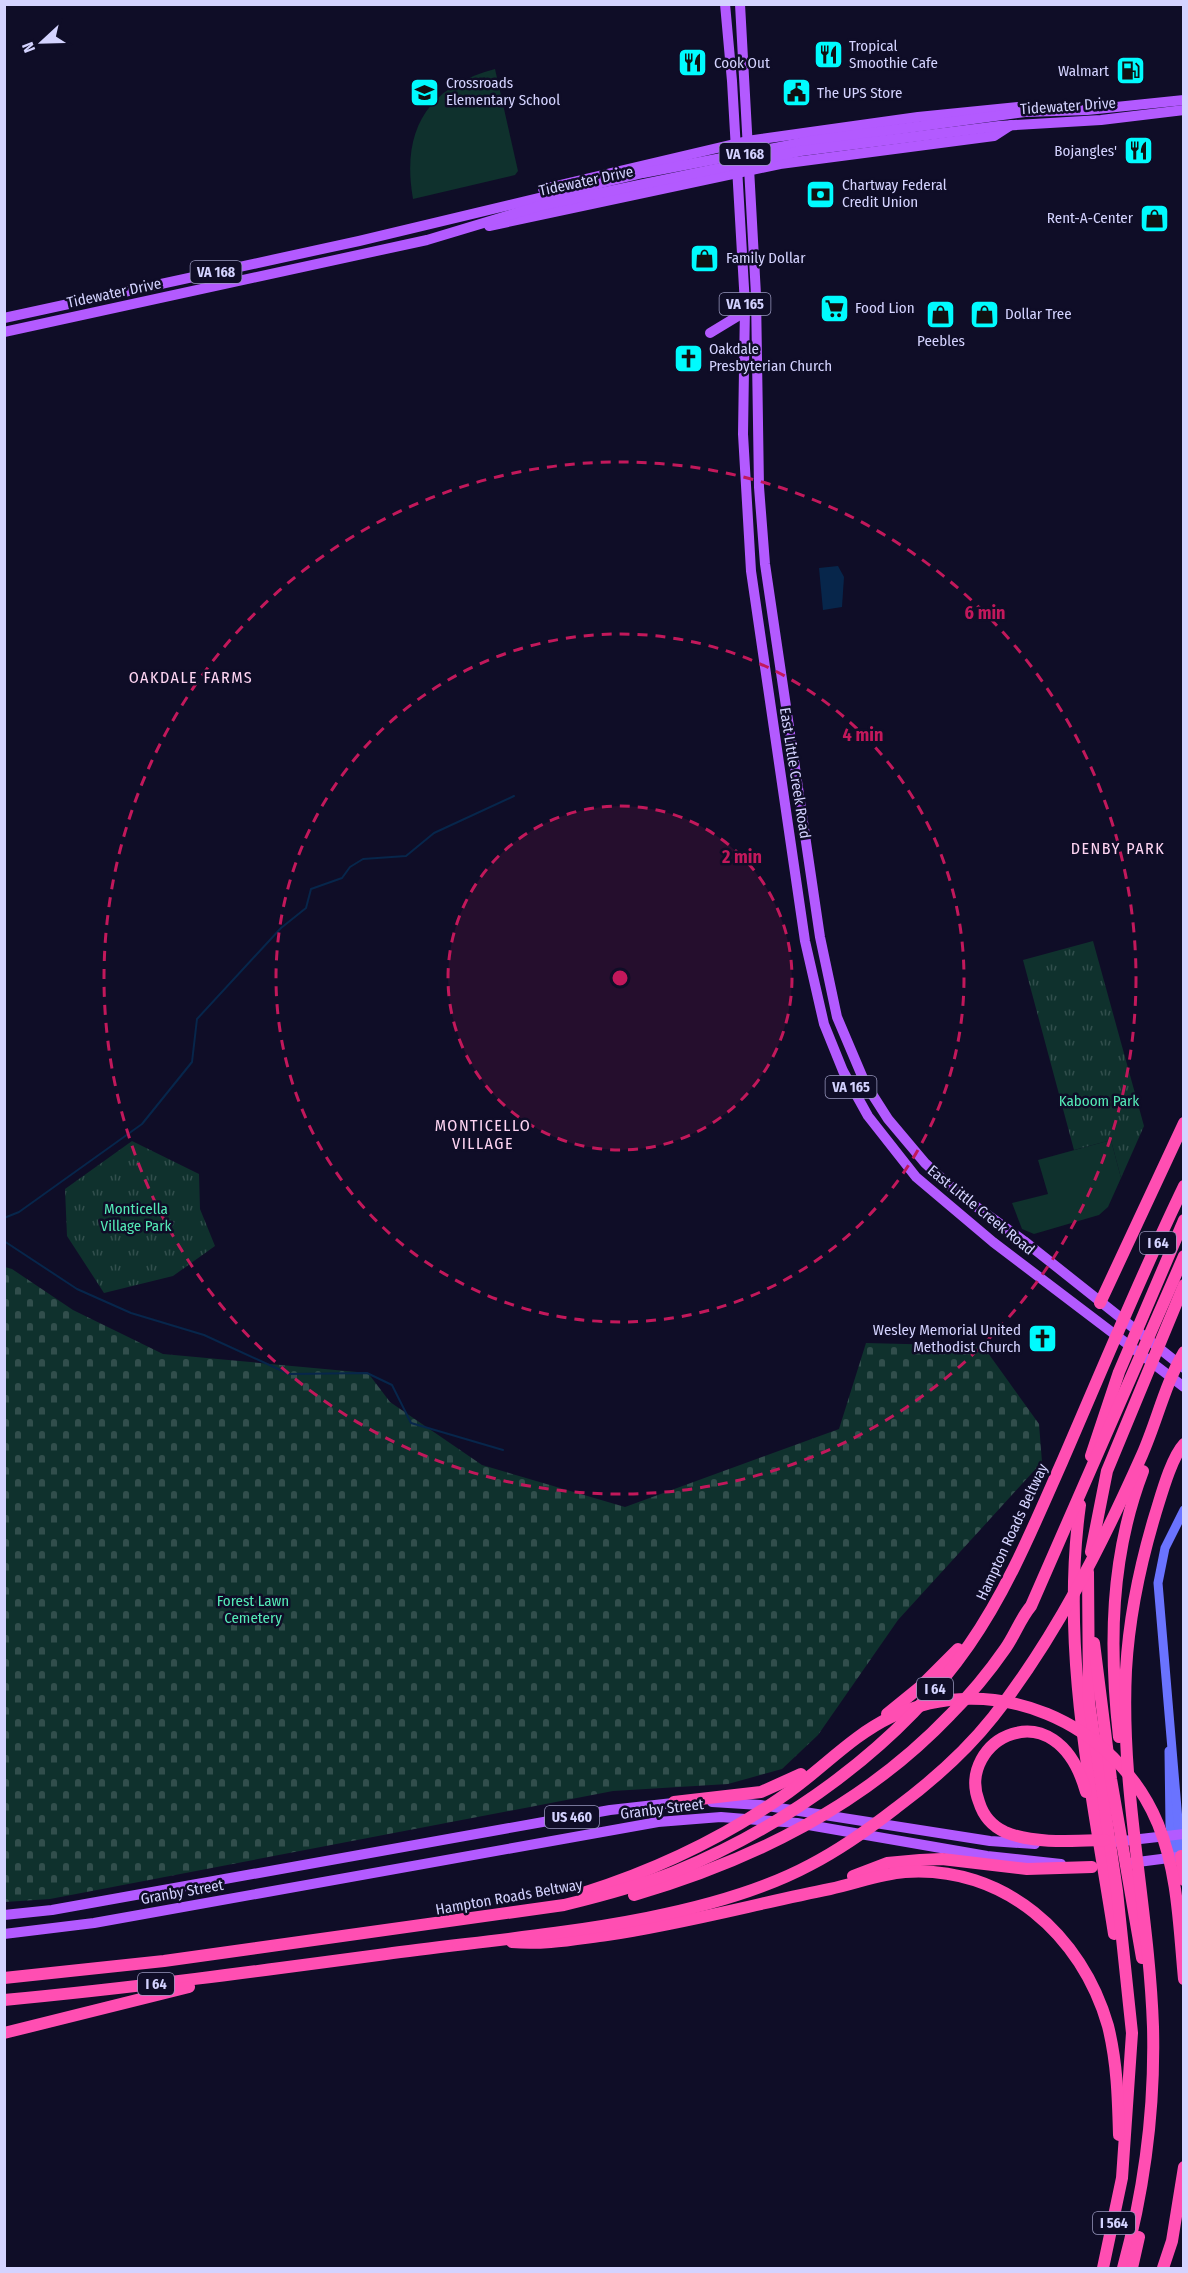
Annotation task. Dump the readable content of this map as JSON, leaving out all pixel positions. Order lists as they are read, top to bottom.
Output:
{
  "streets": {
    "highway": ["I 64", "Hampton Roads Beltway", "I 564"],
    "main road": [
      "Tidewater Drive",
      "VA 168",
      "VA 165",
      "East Little Creek Road",
      "Granby Street",
      "US 460"
    ]
  },
  "crossings": [
    ["I 64", "Hampton Roads Beltway"]
  ],
  "districts": ["OAKDALE FARMS", "DENBY PARK", "MONTICELLO VILLAGE"],
  "parks": ["Kaboom Park", "Monticella Village Park", "Forest Lawn Cemetery"],
  "places": {
    "restaurant": ["Tropical Smoothie Cafe", "Cook Out", "Bojangles'"],
    "fuel station": ["Walmart"],
    "school or university": ["Crossroads Elementary School"],
    "public building": ["The UPS Store"],
    "bank": ["Chartway Federal Credit Union"],
    "shop": [
      "Rent-A-Center",
      "Family Dollar",
      "Peebles",
      "Dollar Tree"
    ],
    "supermarket": ["Food Lion"],
    "church": ["Oakdale Presbyterian Church", "Wesley Memorial United Methodist Church"]
  },
  "north": "left",
  "rings": ["6 min", "4 min", "2 min"]
}
